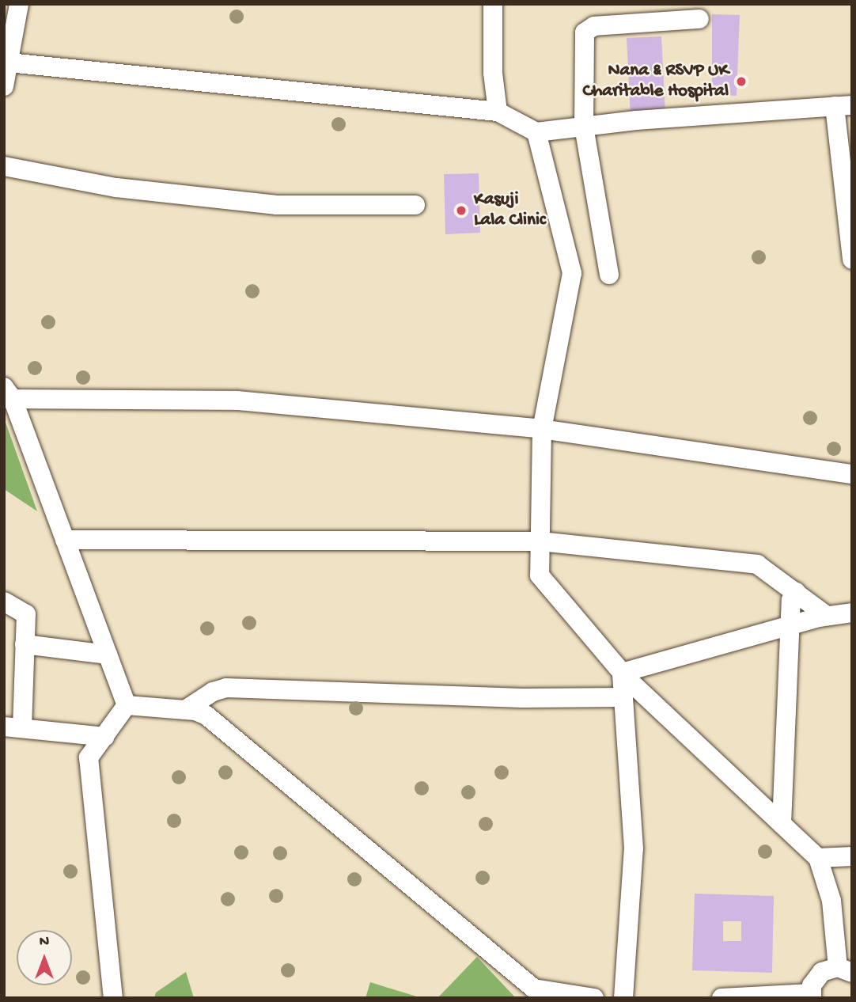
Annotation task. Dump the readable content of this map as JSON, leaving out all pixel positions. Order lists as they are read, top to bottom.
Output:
{
  "places": ["Nana & RSVP UK Charitable Hospital", "Kasuji Lala Clinic"],
  "north": "top"
}
